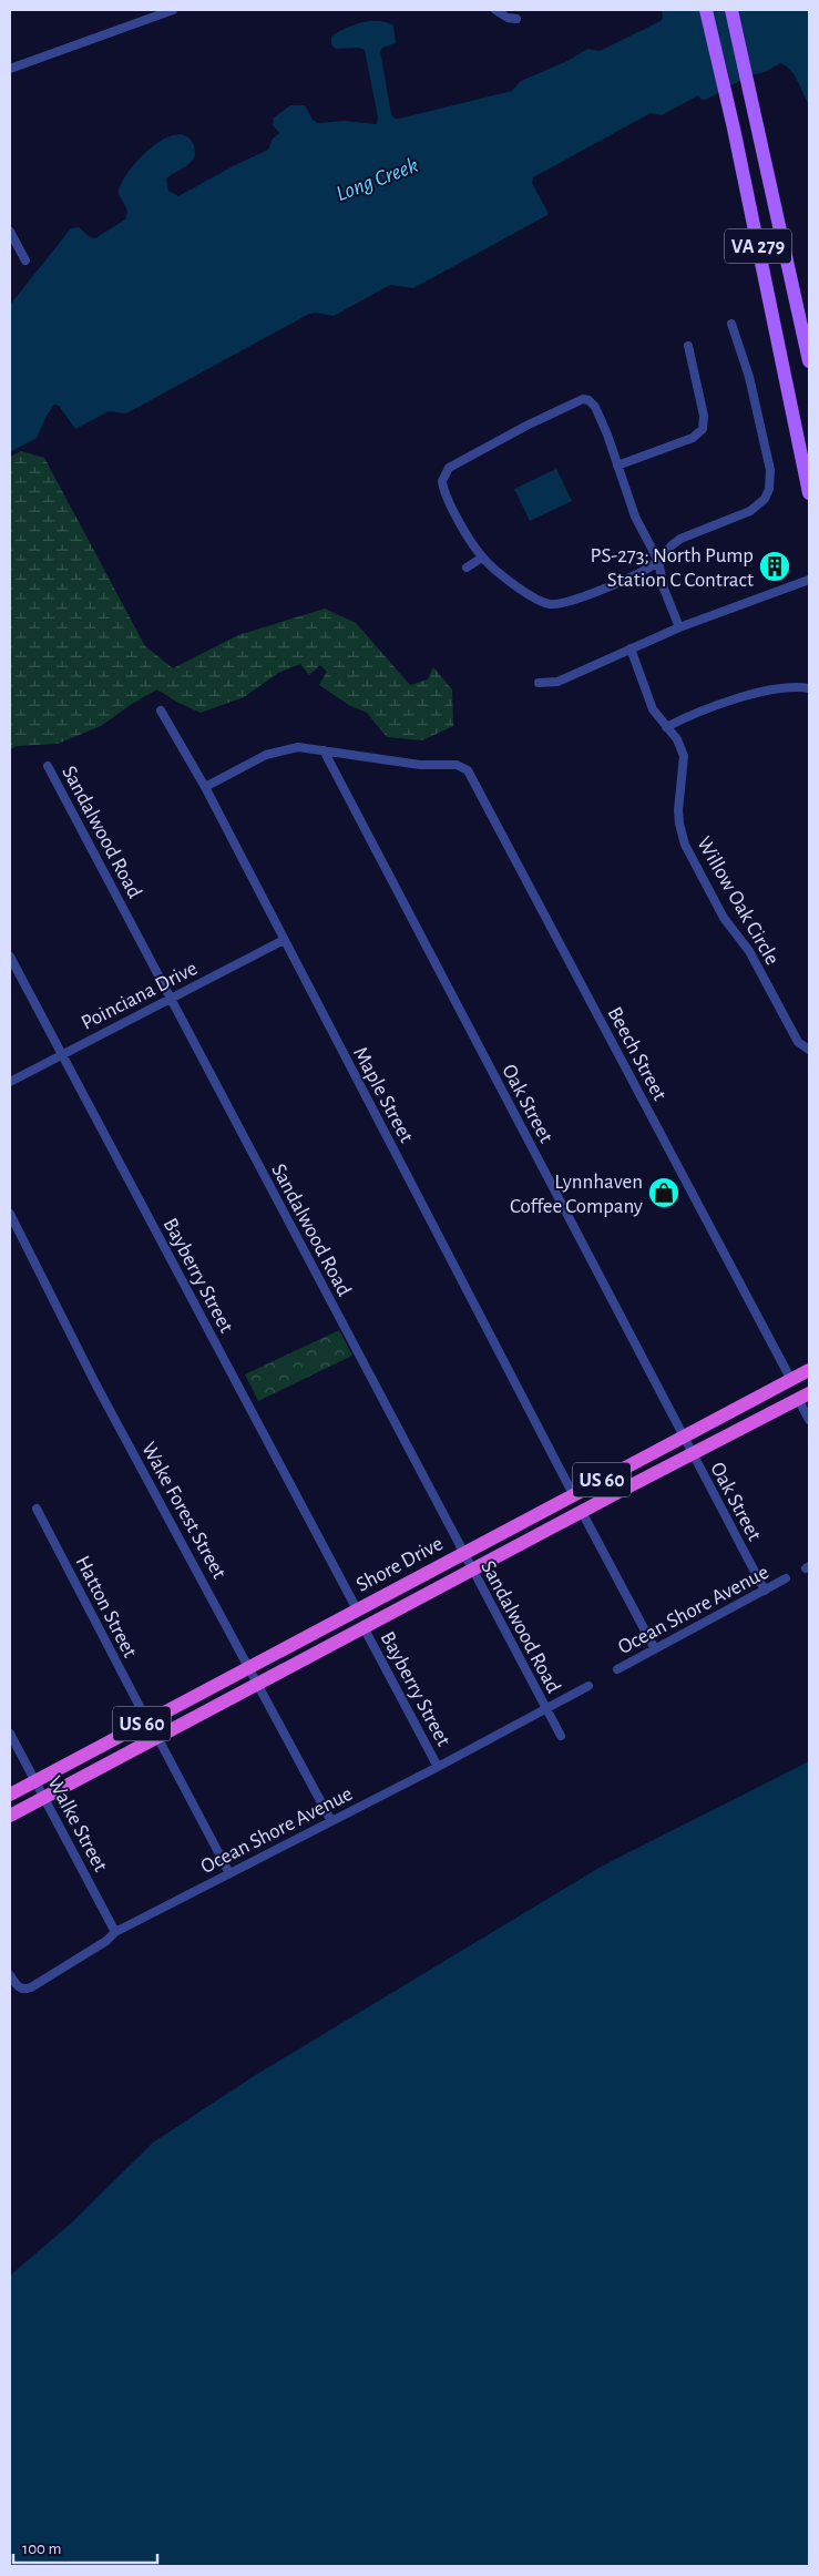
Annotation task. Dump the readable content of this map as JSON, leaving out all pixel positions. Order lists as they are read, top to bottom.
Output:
{
  "streets": {
    "highway": ["US 60", "Shore Drive"],
    "main road": ["VA 279"],
    "street": [
      "Sandalwood Road",
      "Willow Oak Circle",
      "Poinciana Drive",
      "Beech Street",
      "Maple Street",
      "Oak Street",
      "Bayberry Street",
      "Wake Forest Street",
      "Hatton Street",
      "Ocean Shore Avenue",
      "Walke Street"
    ]
  },
  "crossings": [
    ["Sandalwood Road", "Poinciana Drive"],
    ["Sandalwood Road", "Shore Drive"],
    ["Sandalwood Road", "Ocean Shore Avenue"],
    ["Poinciana Drive", "Maple Street"],
    ["Poinciana Drive", "Bayberry Street"],
    ["Beech Street", "Oak Street"],
    ["Beech Street", "Shore Drive"],
    ["Maple Street", "Shore Drive"],
    ["Oak Street", "Shore Drive"],
    ["Oak Street", "Ocean Shore Avenue"],
    ["Bayberry Street", "Shore Drive"],
    ["Bayberry Street", "Ocean Shore Avenue"],
    ["Wake Forest Street", "Shore Drive"],
    ["Wake Forest Street", "Ocean Shore Avenue"],
    ["Shore Drive", "Hatton Street"],
    ["Shore Drive", "Walke Street"],
    ["Ocean Shore Avenue", "Walke Street"]
  ],
  "water": ["Long Creek"],
  "places": {
    "building": ["PS-273; North Pump Station C Contract"],
    "shop": ["Lynnhaven Coffee Company"]
  },
  "scale_bar": "100 m"
}
